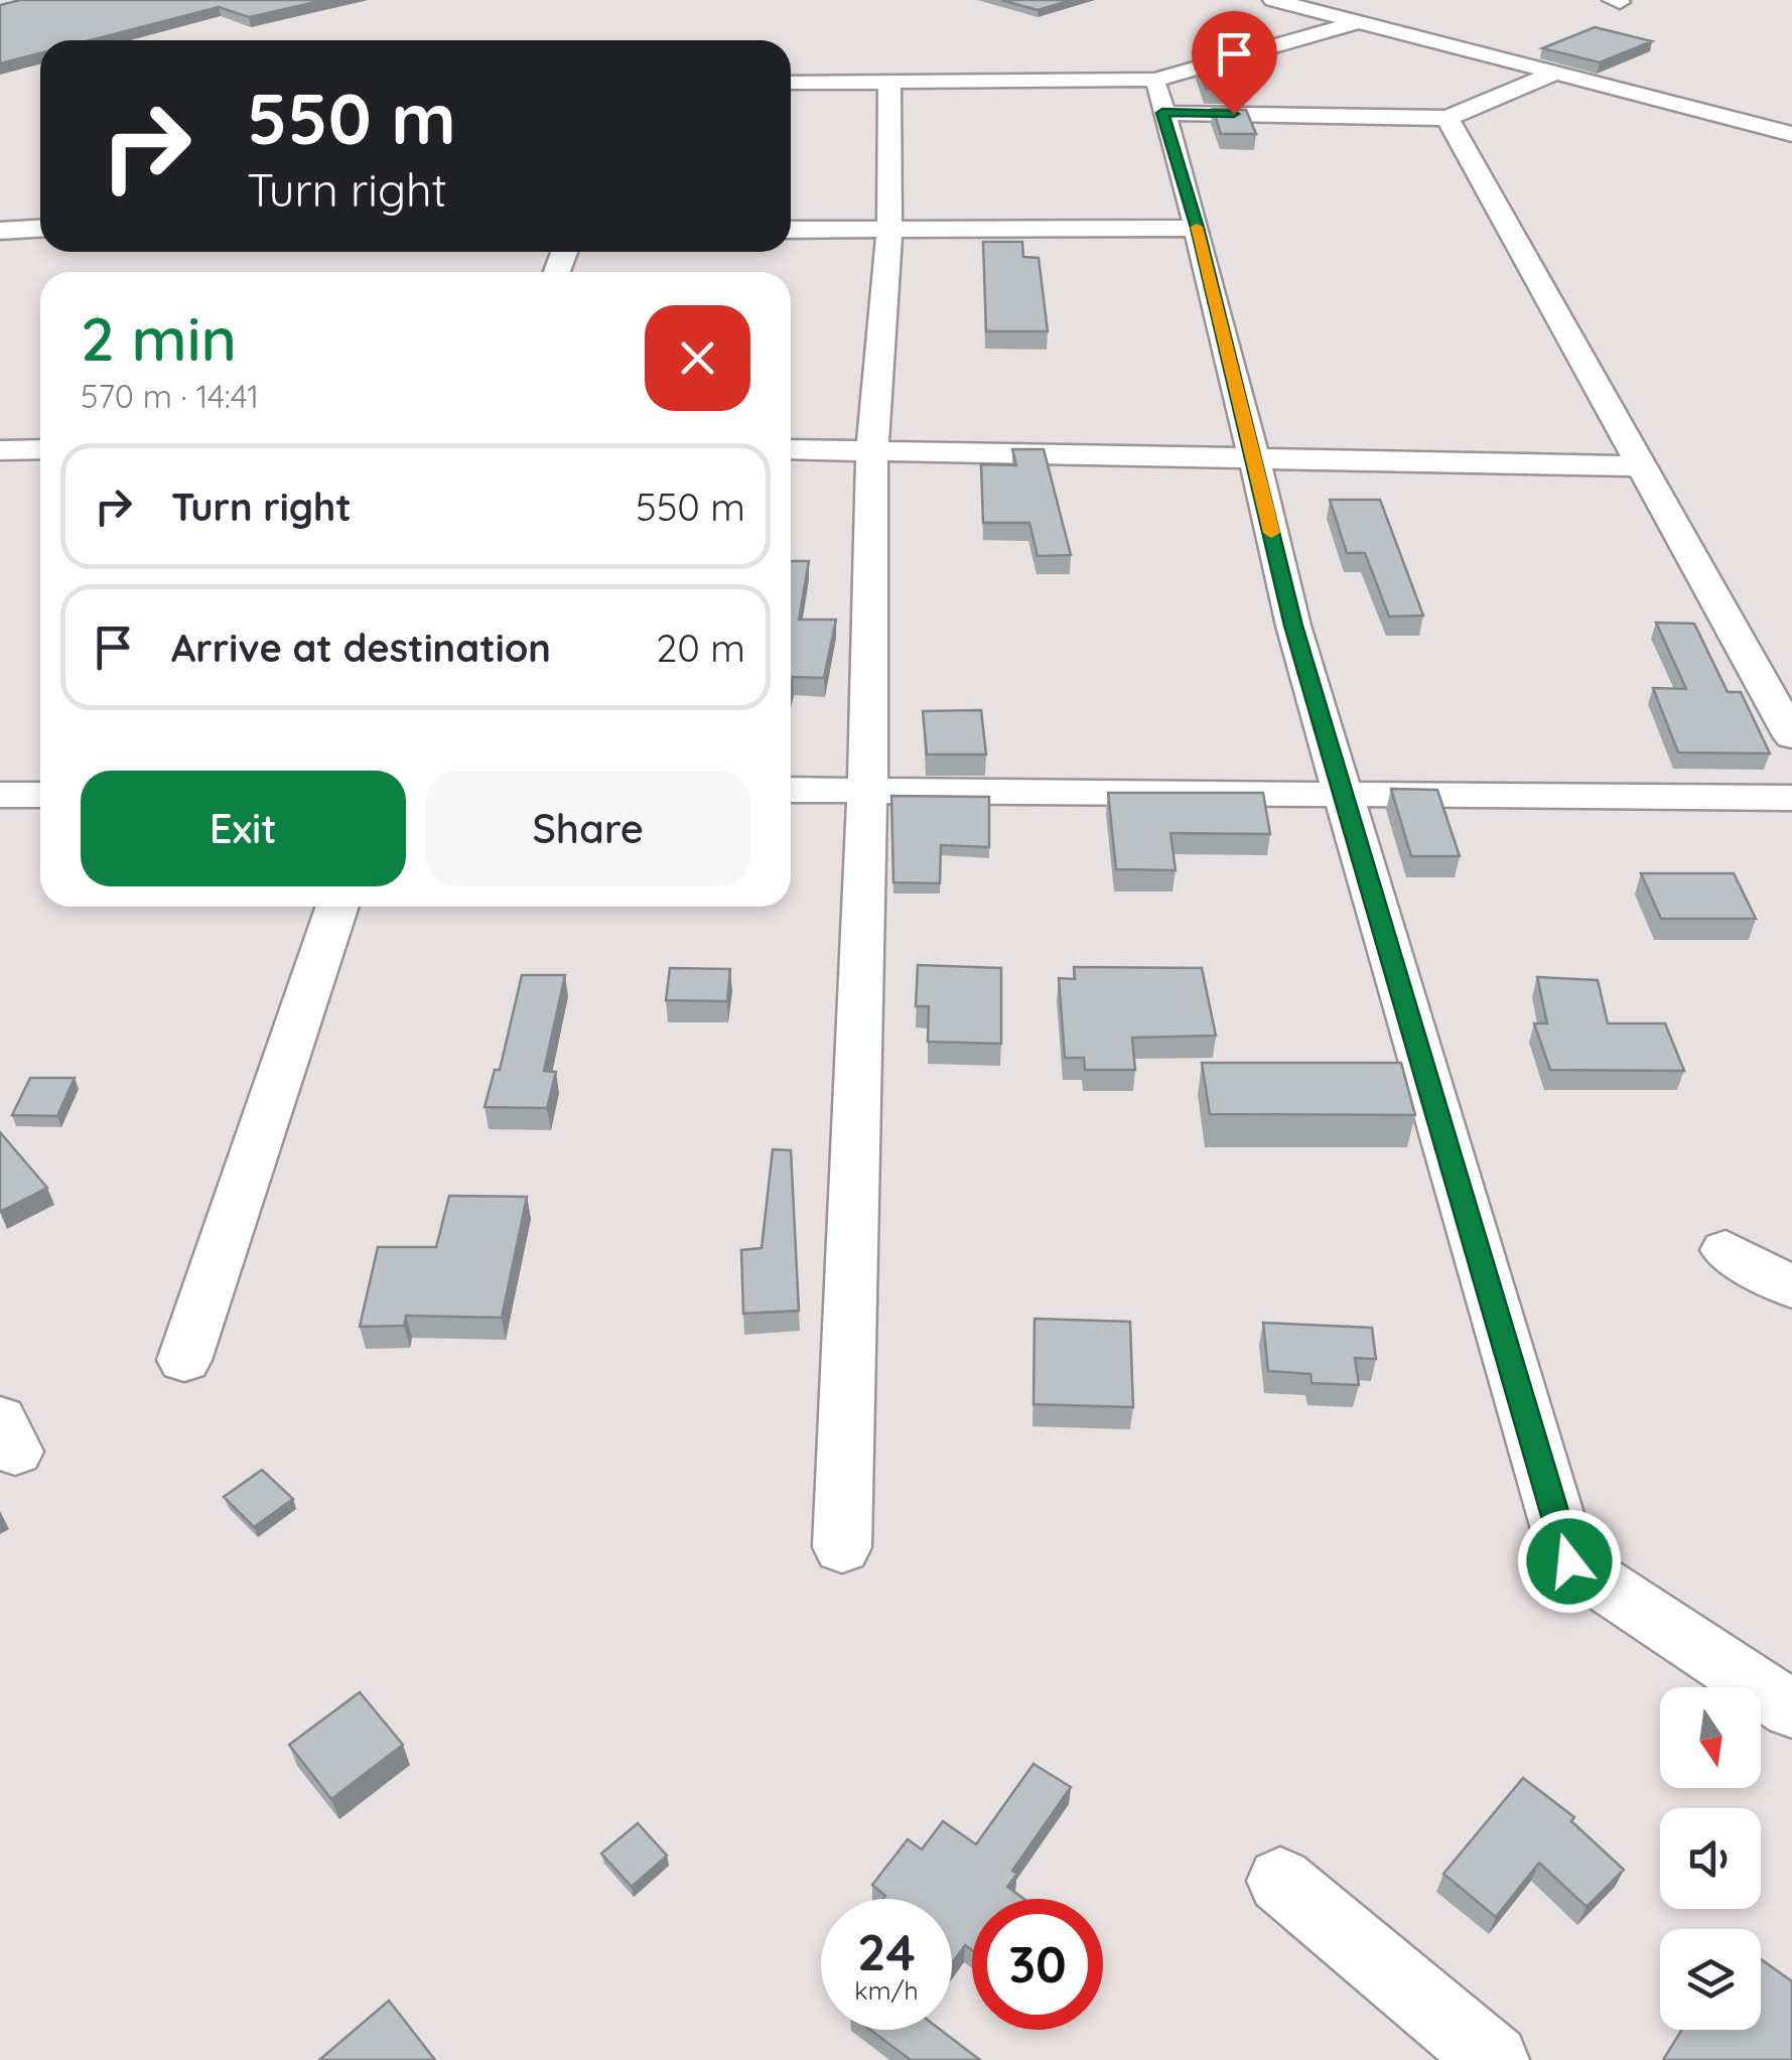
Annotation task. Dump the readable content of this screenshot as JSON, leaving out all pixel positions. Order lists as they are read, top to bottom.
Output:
{
  "north": "bottom",
  "page": {
    "turn": ["550 m", "Turn right"],
    "heading": ["2 min", "570 m · 14:41"],
    "list": [
      {
        "name": "Turn right",
        "value": "550 m"
      },
      {
        "name": "Arrive at destination",
        "value": "20 m"
      }
    ],
    "buttons": ["Exit", "Share"],
    "speed": "24 km/h",
    "limit": "30"
  }
}
